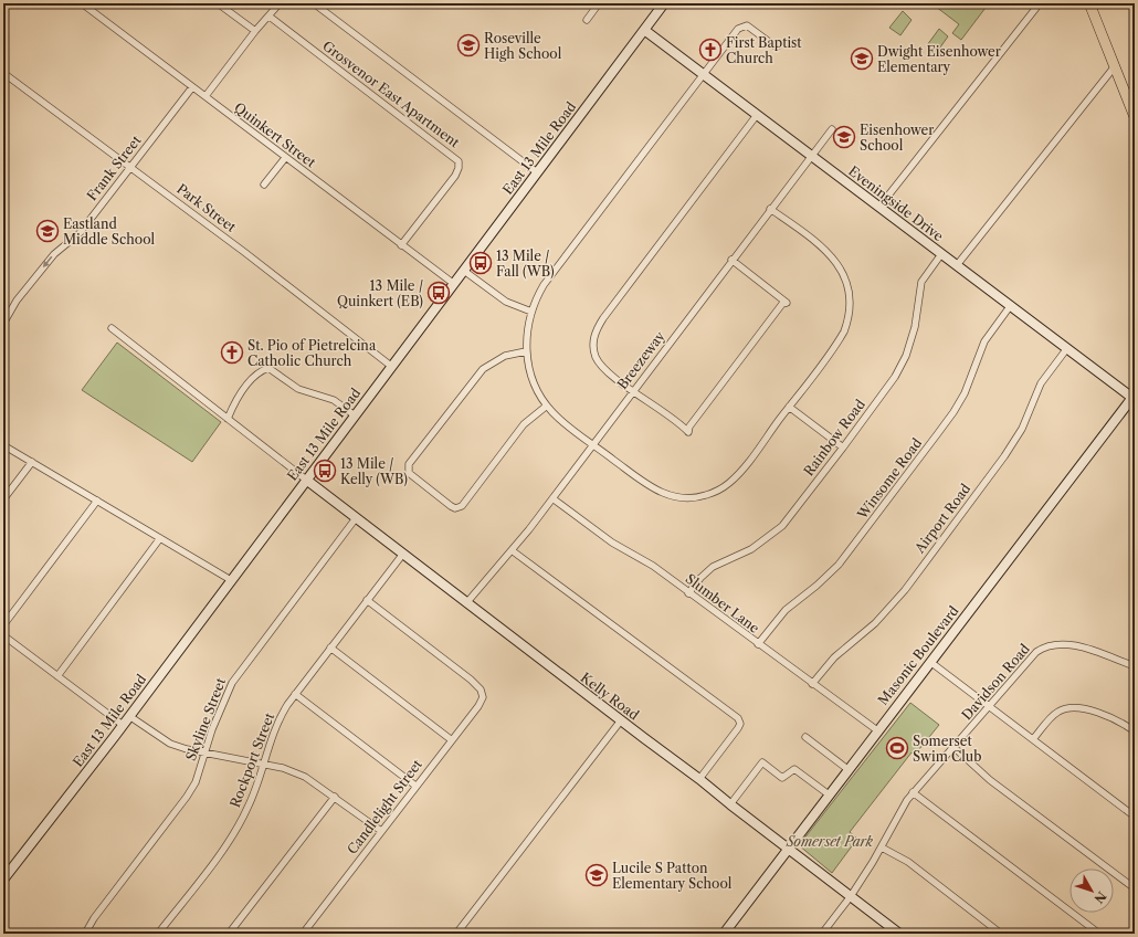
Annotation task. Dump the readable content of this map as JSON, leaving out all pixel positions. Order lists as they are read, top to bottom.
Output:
{
  "streets": {
    "street": [
      "Grosvenor East Apartment",
      "Quinkert Street",
      "East 13 Mile Road",
      "Frank Street",
      "Eveningside Drive",
      "Park Street",
      "Breezeway",
      "Rainbow Road",
      "Winsome Road",
      "Airport Road",
      "Slumber Lane",
      "Masonic Boulevard",
      "Davidson Road",
      "Kelly Road",
      "Skyline Street",
      "Rockport Street",
      "Candlelight Street"
    ]
  },
  "crossings": [
    ["Grosvenor East Apartment", "Quinkert Street"],
    ["Quinkert Street", "East 13 Mile Road"],
    ["Quinkert Street", "Frank Street"],
    ["East 13 Mile Road", "Eveningside Drive"],
    ["East 13 Mile Road", "Park Street"],
    ["East 13 Mile Road", "Kelly Road"],
    ["Frank Street", "Park Street"],
    ["Eveningside Drive", "Breezeway"],
    ["Eveningside Drive", "Rainbow Road"],
    ["Eveningside Drive", "Winsome Road"],
    ["Eveningside Drive", "Airport Road"],
    ["Eveningside Drive", "Masonic Boulevard"],
    ["Breezeway", "Slumber Lane"],
    ["Breezeway", "Kelly Road"],
    ["Rainbow Road", "Slumber Lane"],
    ["Winsome Road", "Slumber Lane"],
    ["Airport Road", "Slumber Lane"],
    ["Slumber Lane", "Masonic Boulevard"],
    ["Masonic Boulevard", "Kelly Road"],
    ["Davidson Road", "Kelly Road"],
    ["Kelly Road", "Skyline Street"],
    ["Kelly Road", "Rockport Street"],
    ["Rockport Street", "Candlelight Street"]
  ],
  "one_way": ["Frank Street"],
  "parks": ["Somerset Park"],
  "places": {
    "school or university": [
      "Roseville High School",
      "Dwight Eisenhower Elementary",
      "Eisenhower School",
      "Eastland Middle School",
      "Lucile S Patton Elementary School"
    ],
    "church": ["First Baptist Church", "St. Pio of Pietrelcina Catholic Church"],
    "bus stop": ["13 Mile / Fall (WB)", "13 Mile / Quinkert (EB)", "13 Mile / Kelly (WB)"],
    "sports": ["Somerset Swim Club"]
  },
  "north": "bottom right"
}
